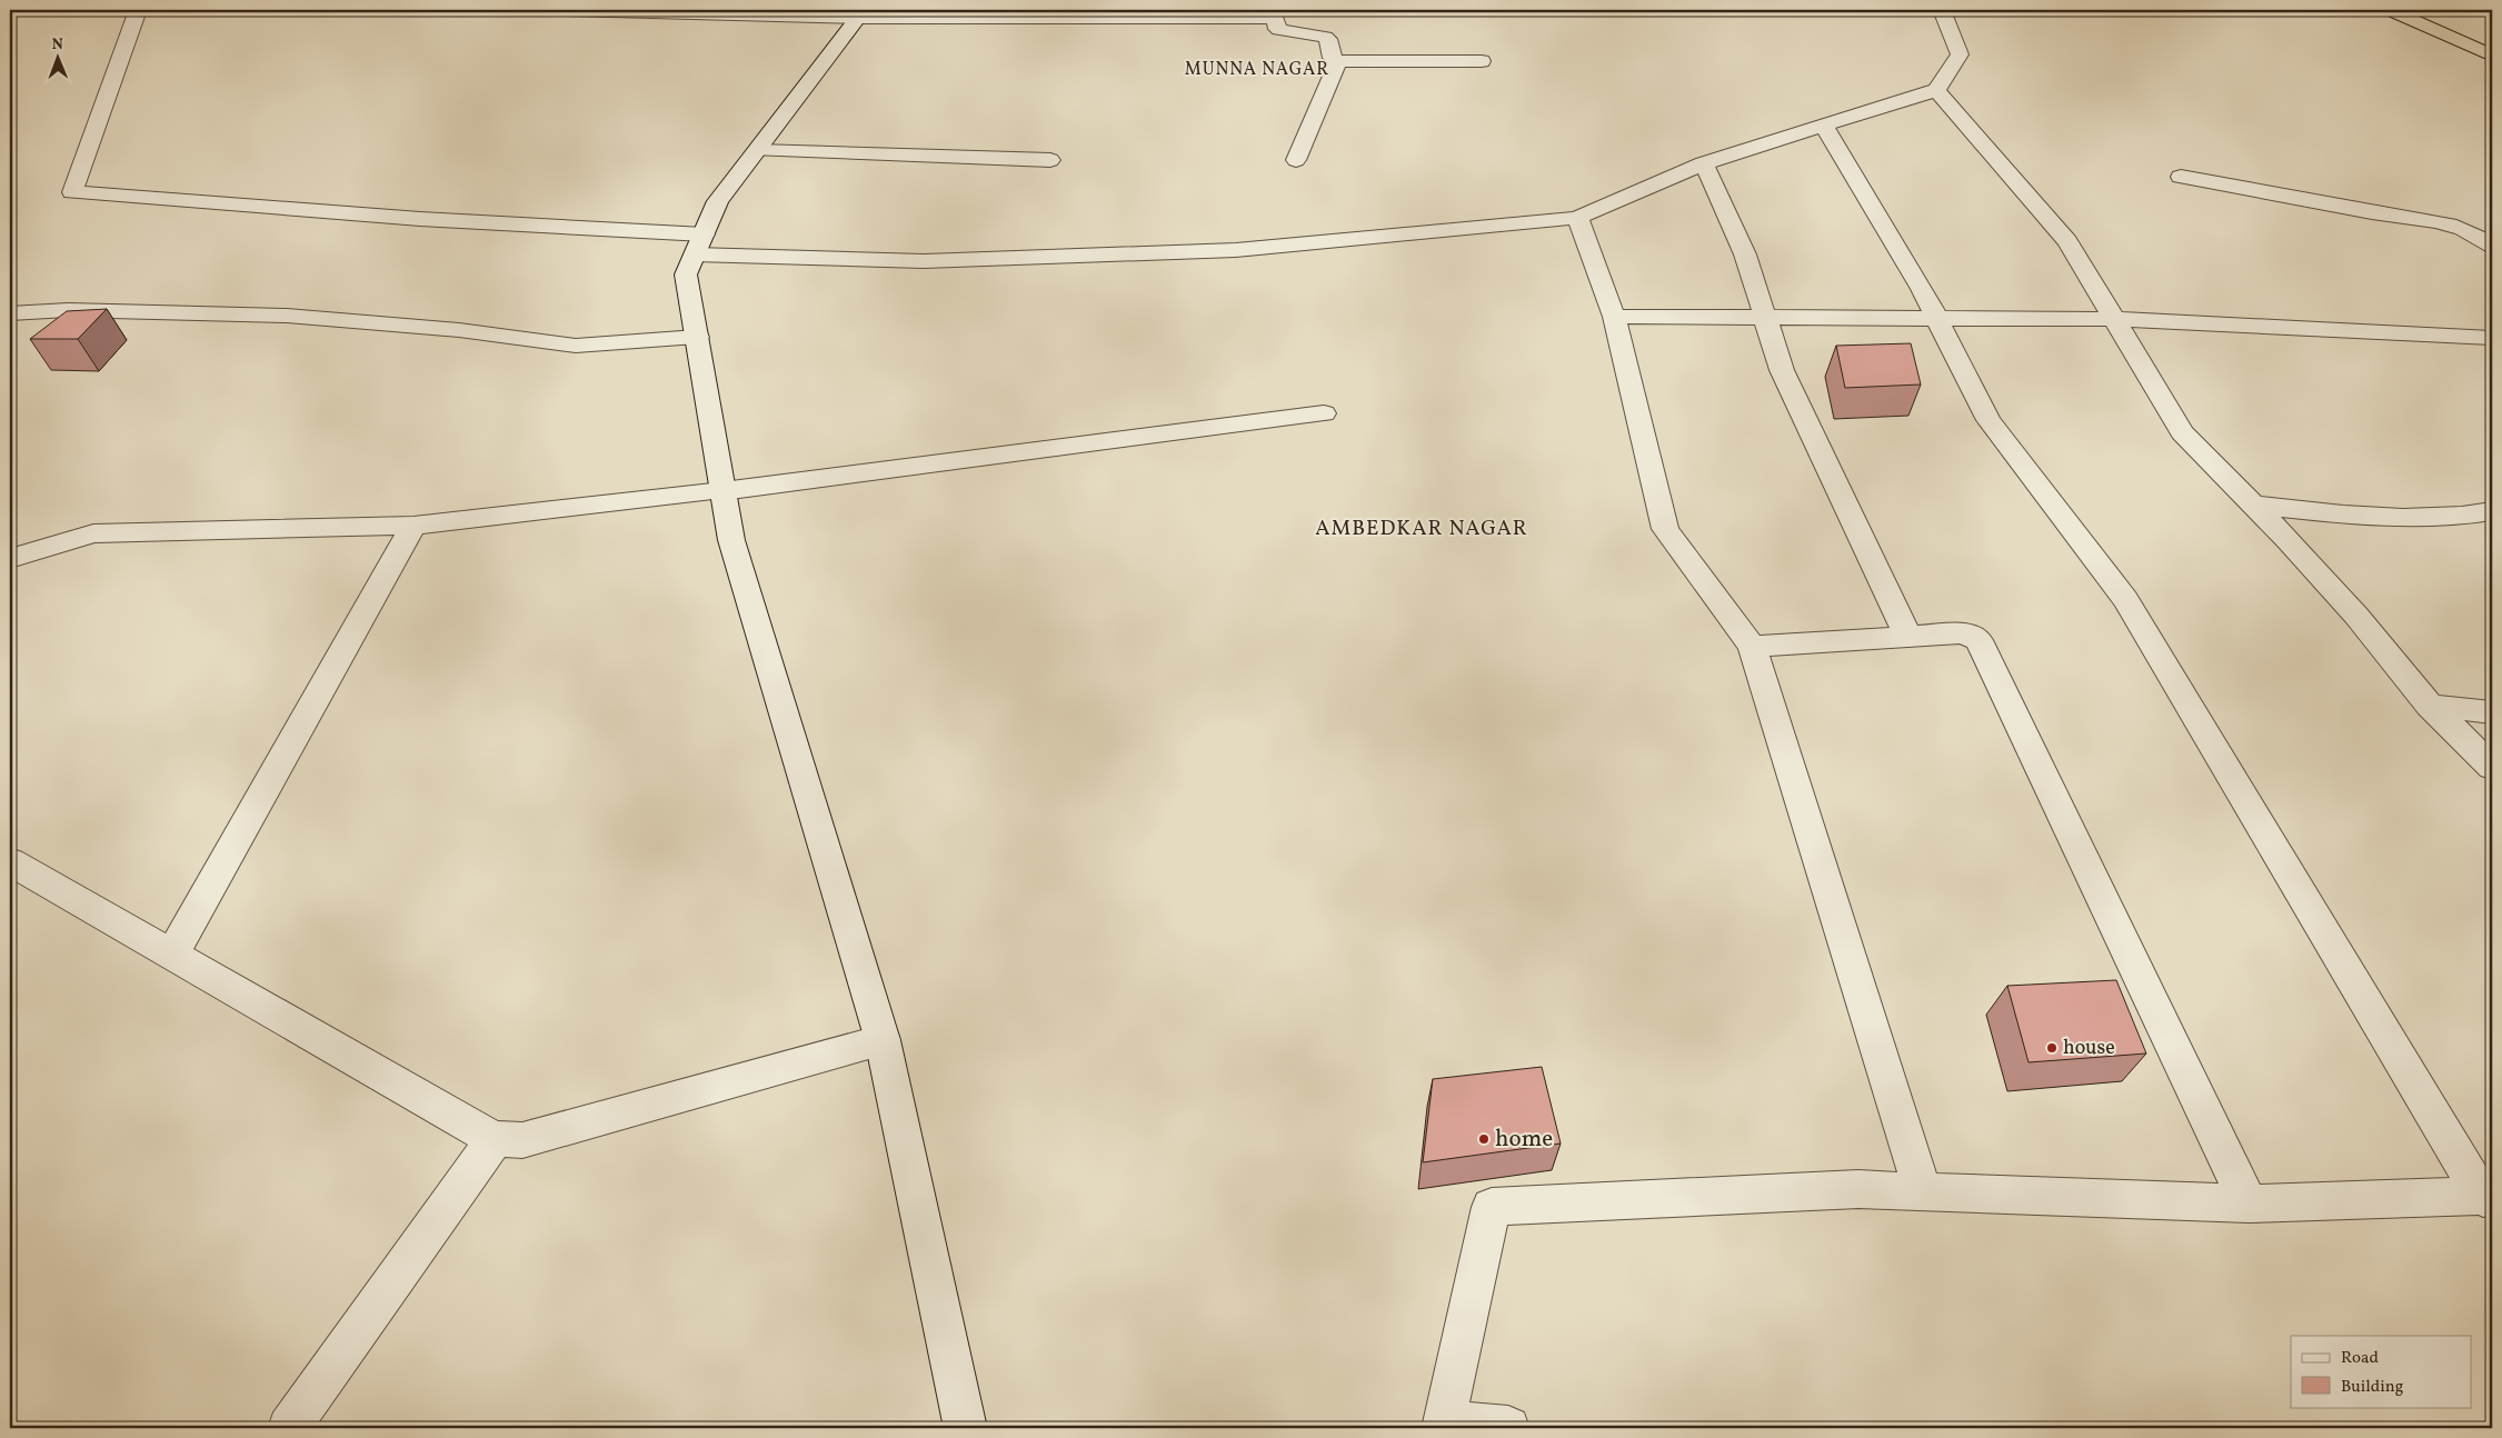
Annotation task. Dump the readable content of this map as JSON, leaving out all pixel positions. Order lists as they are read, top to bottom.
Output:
{
  "districts": ["MUNNA NAGAR", "AMBEDKAR NAGAR"],
  "places": ["house", "home"],
  "legend": ["Road", "Building"],
  "north": "top"
}
